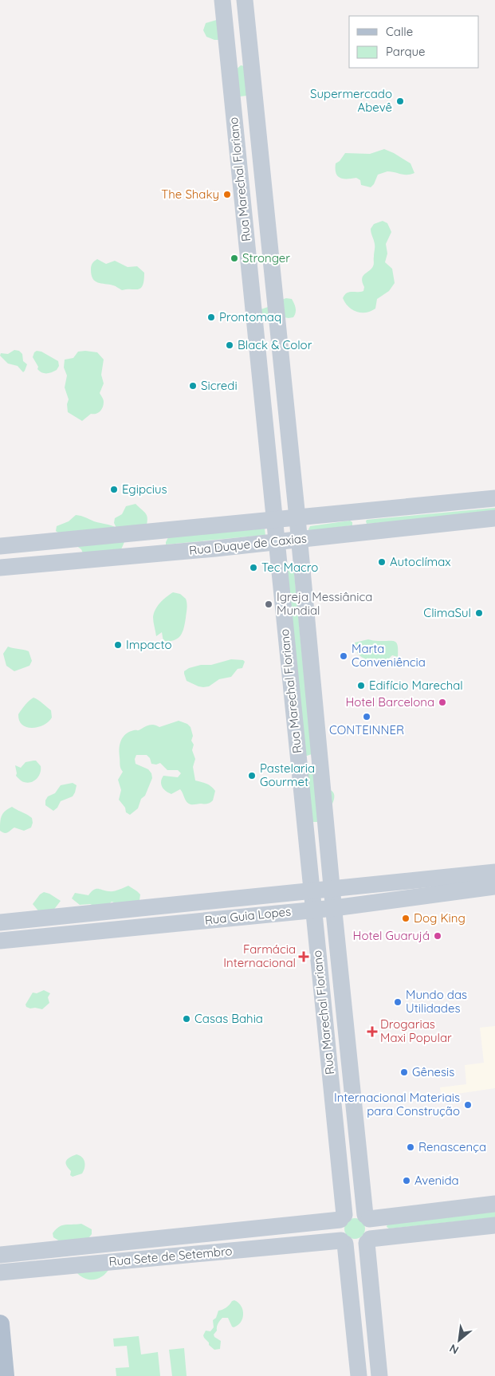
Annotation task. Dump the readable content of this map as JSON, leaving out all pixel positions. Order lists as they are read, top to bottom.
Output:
{
  "streets": {
    "main road": [
      "Rua Marechal Floriano",
      "Rua Duque de Caxias",
      "Rua Guia Lopes",
      "Rua Sete de Setembro"
    ]
  },
  "crossings": [
    ["Rua Marechal Floriano", "Rua Duque de Caxias"],
    ["Rua Marechal Floriano", "Rua Guia Lopes"],
    ["Rua Marechal Floriano", "Rua Sete de Setembro"]
  ],
  "places": {
    "other": [
      "Supermercado Abevê",
      "The Shaky",
      "Stronger",
      "Prontomaq",
      "Black & Color",
      "Sicredi",
      "Egipcius",
      "Autoclímax",
      "Tec Macro",
      "Igreja Messiânica Mundial",
      "ClimaSul",
      "Impacto",
      "Marta Conveniência",
      "Edifício Marechal",
      "Hotel Barcelona",
      "CONTEINNER",
      "Pastelaria Gourmet",
      "Dog King",
      "Hotel Guarujá",
      "Mundo das Utilidades",
      "Casas Bahia",
      "Gênesis",
      "Internacional Materiais para Construção",
      "Renascença",
      "Avenida"
    ],
    "health": ["Farmácia Internacional", "Drogarias Maxi Popular"]
  },
  "legend": ["Calle", "Parque"],
  "north": "bottom left"
}
